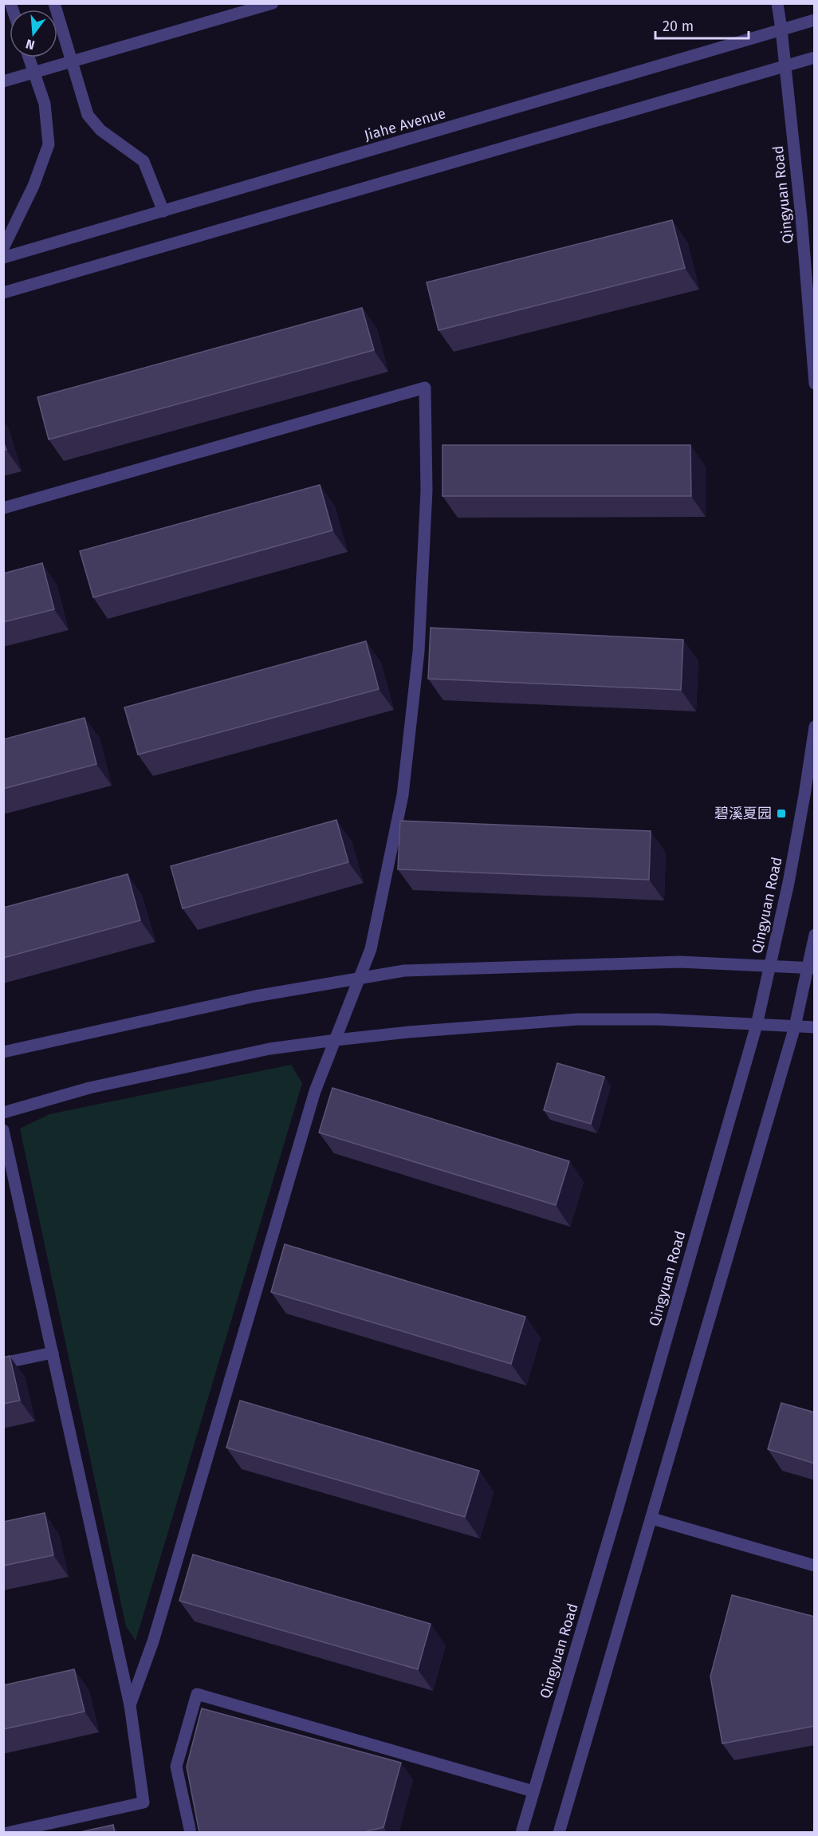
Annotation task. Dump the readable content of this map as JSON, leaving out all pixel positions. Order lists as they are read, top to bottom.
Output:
{
  "streets": {
    "street": ["Jiahe Avenue", "Qingyuan Road"]
  },
  "crossings": [
    ["Jiahe Avenue", "Qingyuan Road"]
  ],
  "places": {
    "transit": ["碧溪夏园"]
  },
  "scale_bar": "20 m",
  "north": "bottom"
}
